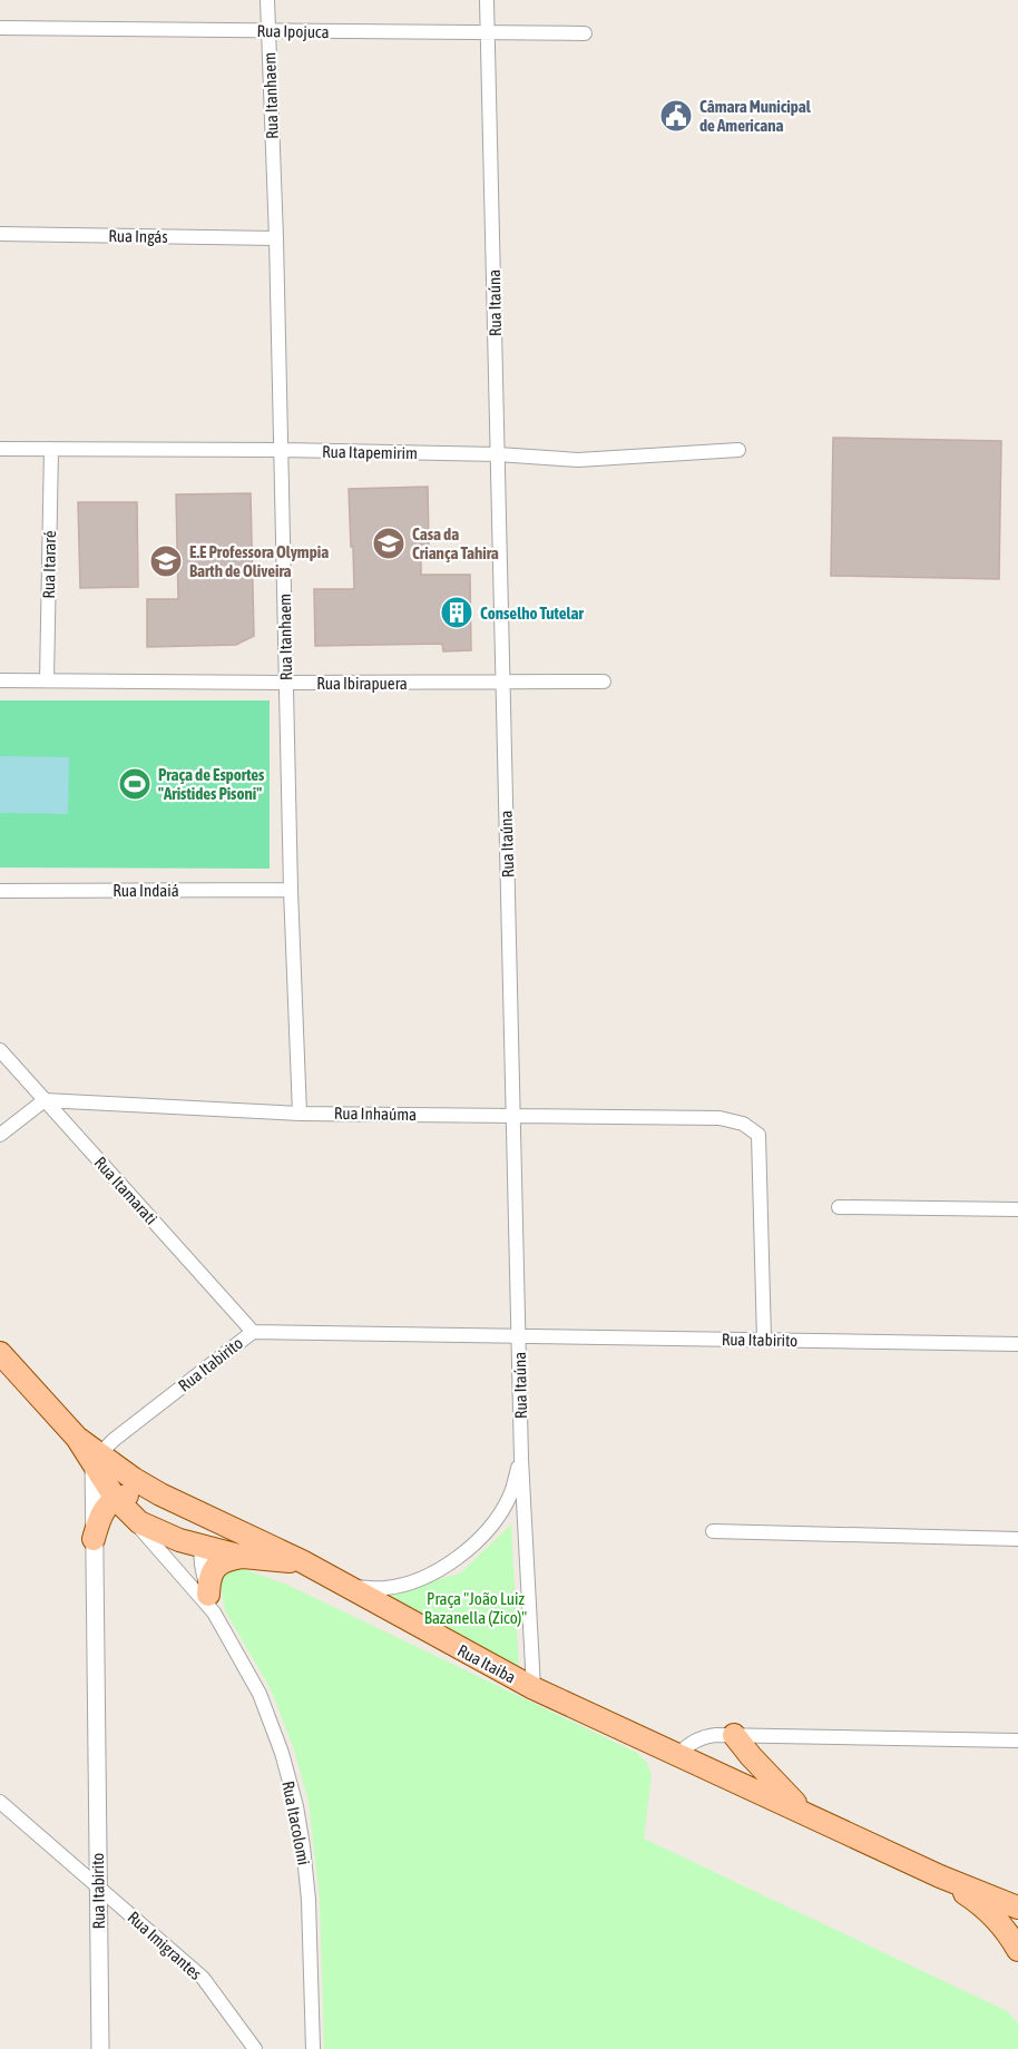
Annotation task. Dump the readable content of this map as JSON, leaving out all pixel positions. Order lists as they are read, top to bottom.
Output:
{
  "streets": {
    "main road": ["Rua Itaiba"],
    "street": [
      "Rua Ipojuca",
      "Rua Itanhaem",
      "Rua Ingás",
      "Rua Itaúna",
      "Rua Itapemirim",
      "Rua Itararé",
      "Rua Ibirapuera",
      "Rua Indaiá",
      "Rua Inhaúma",
      "Rua Itamarati",
      "Rua Itabirito",
      "Rua Itacolomi",
      "Rua Imigrantes"
    ]
  },
  "crossings": [
    ["Rua Ipojuca", "Rua Itanhaem"],
    ["Rua Ipojuca", "Rua Itaúna"],
    ["Rua Itanhaem", "Rua Ingás"],
    ["Rua Itanhaem", "Rua Itapemirim"],
    ["Rua Itanhaem", "Rua Ibirapuera"],
    ["Rua Itanhaem", "Rua Indaiá"],
    ["Rua Itanhaem", "Rua Inhaúma"],
    ["Rua Itaúna", "Rua Itapemirim"],
    ["Rua Itaúna", "Rua Ibirapuera"],
    ["Rua Itaúna", "Rua Inhaúma"],
    ["Rua Itaúna", "Rua Itabirito"],
    ["Rua Itaúna", "Rua Itaiba"],
    ["Rua Itapemirim", "Rua Itararé"],
    ["Rua Itararé", "Rua Ibirapuera"],
    ["Rua Inhaúma", "Rua Itamarati"],
    ["Rua Inhaúma", "Rua Itabirito"],
    ["Rua Itamarati", "Rua Itabirito"],
    ["Rua Itabirito", "Rua Itaiba"],
    ["Rua Itabirito", "Rua Imigrantes"],
    ["Rua Itaiba", "Rua Itacolomi"]
  ],
  "parks": ["Praça \"João Luiz Bazanella (Zico)\""],
  "places": {
    "public building": ["Câmara Municipal de Americana"],
    "school or university": ["Casa da Criança Tahira", "E.E Professora Olympia Barth de Oliveira"],
    "building": ["Conselho Tutelar"],
    "sports": ["Praça de Esportes \"Aristides Pisoni\""]
  }
}
